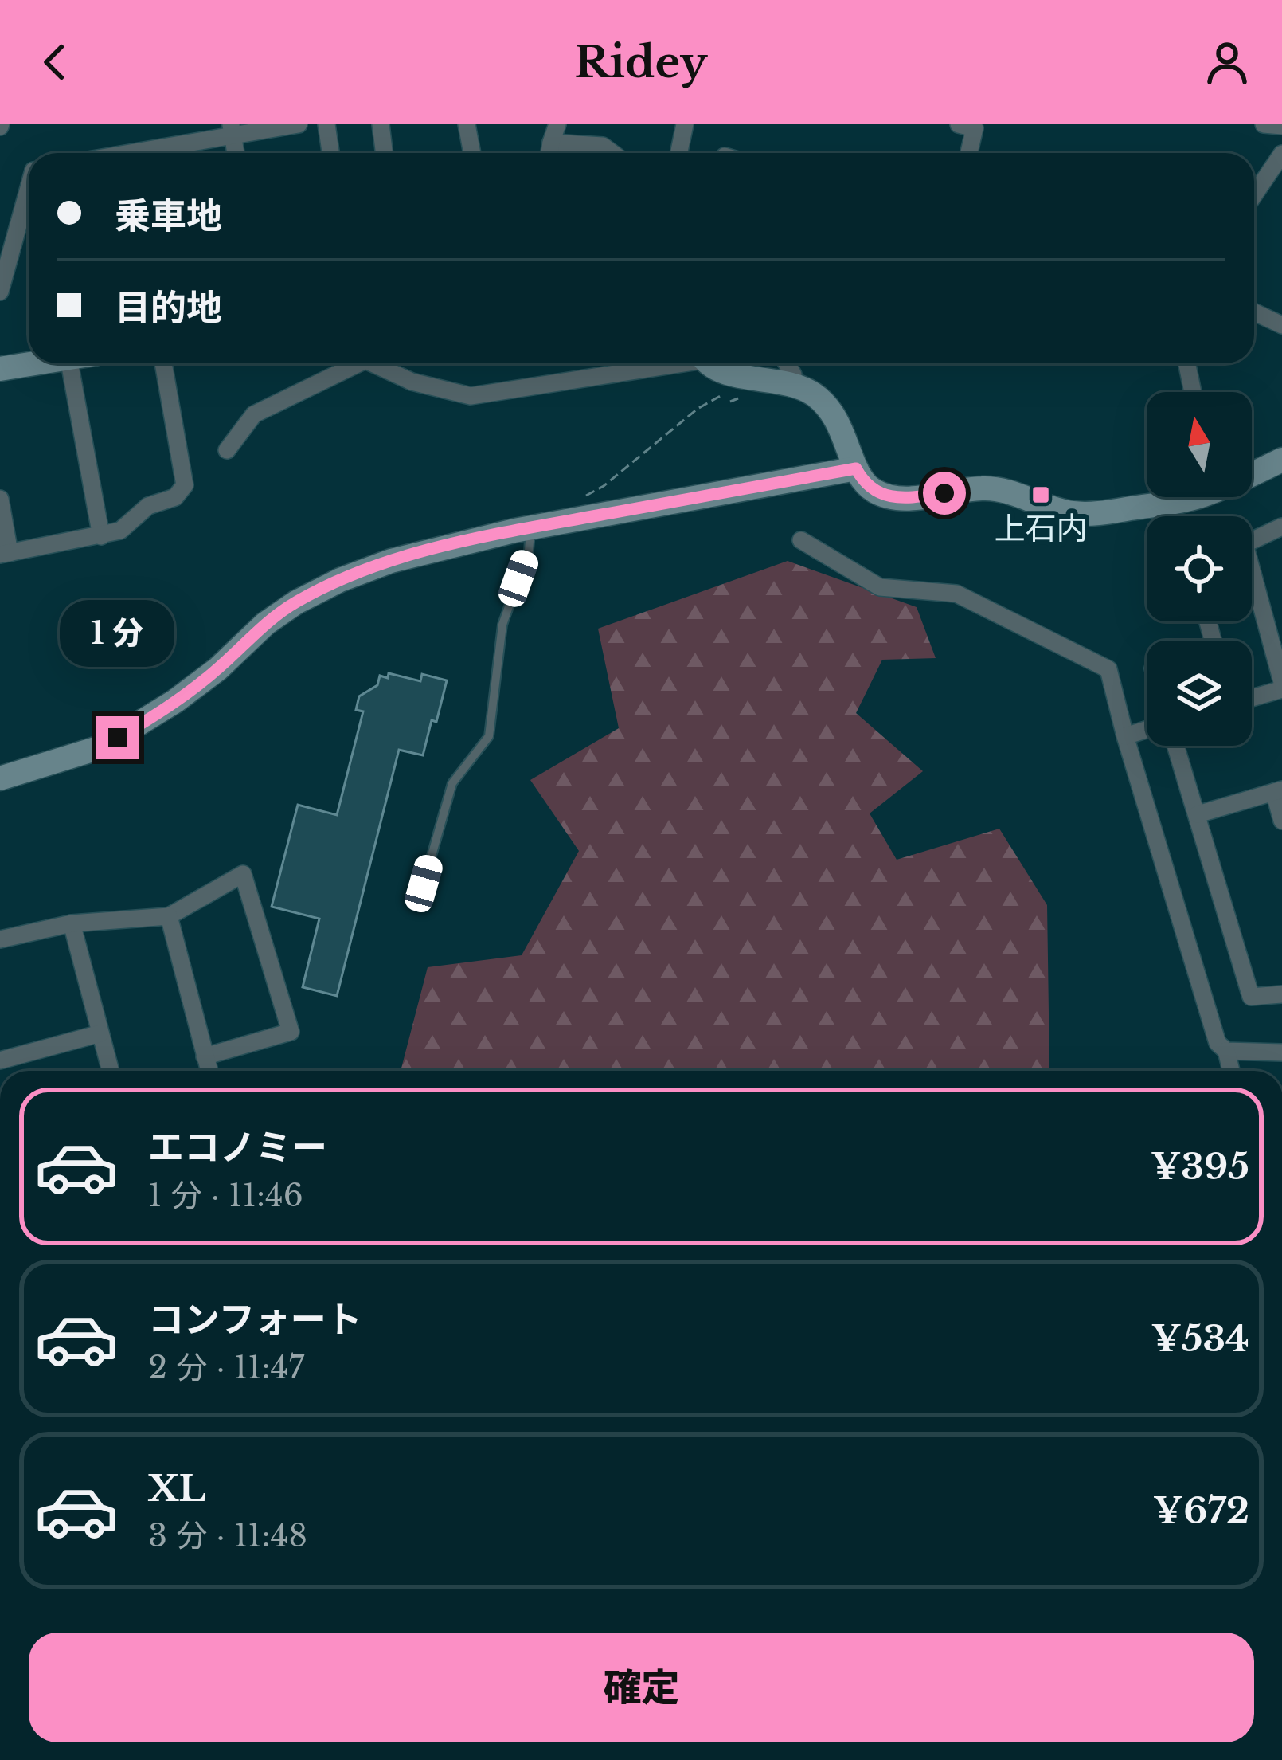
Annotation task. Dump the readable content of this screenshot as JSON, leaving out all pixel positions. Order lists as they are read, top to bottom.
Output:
{
  "places": {
    "transit": ["上石内"]
  },
  "north": "top",
  "page": {
    "header": "Ridey",
    "banner": ["乗車地", "目的地"],
    "bubble": "1 分",
    "list": [
      {
        "name": "エコノミー",
        "note": "1 分 · 11:46",
        "value": "¥395"
      },
      {
        "name": "コンフォート",
        "note": "2 分 · 11:47",
        "value": "¥534"
      },
      {
        "name": "XL",
        "note": "3 分 · 11:48",
        "value": "¥672"
      }
    ],
    "buttons": "確定"
  }
}
